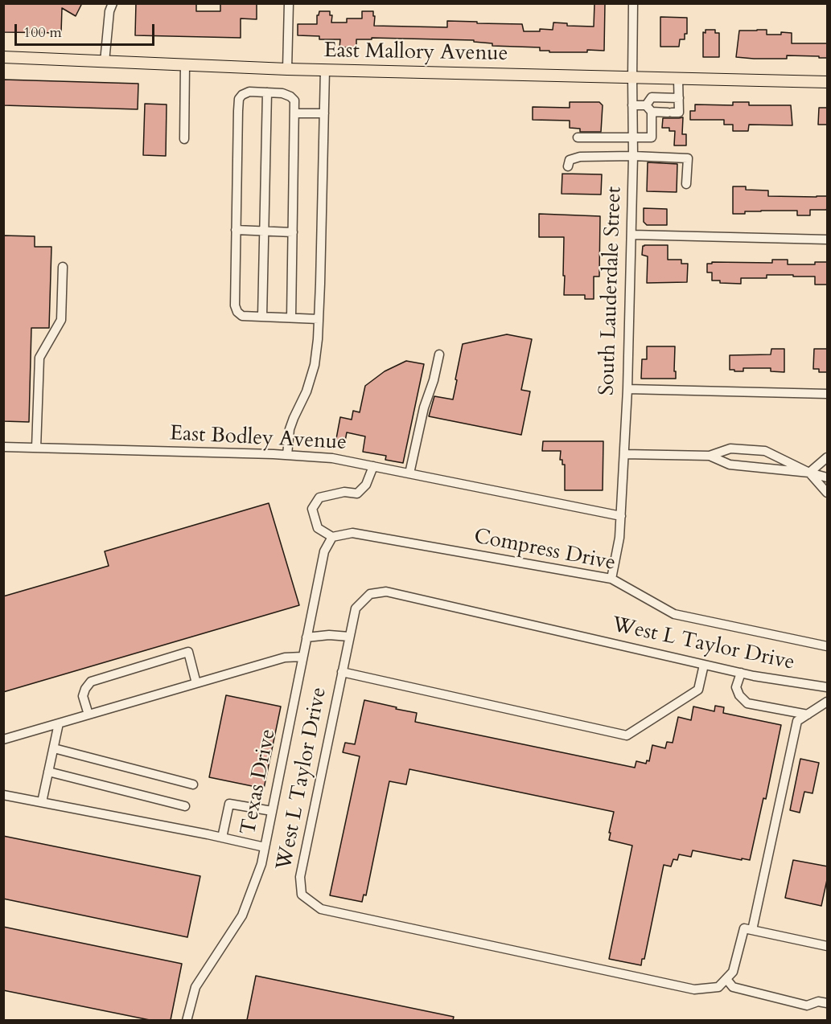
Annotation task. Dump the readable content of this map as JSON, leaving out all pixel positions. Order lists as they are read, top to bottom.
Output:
{
  "streets": {
    "main road": ["East Mallory Avenue"],
    "street": [
      "South Lauderdale Street",
      "East Bodley Avenue",
      "Compress Drive",
      "West L Taylor Drive",
      "Texas Drive"
    ]
  },
  "crossings": [
    ["East Mallory Avenue", "South Lauderdale Street"],
    ["South Lauderdale Street", "East Bodley Avenue"],
    ["South Lauderdale Street", "Compress Drive"],
    ["Compress Drive", "Texas Drive"]
  ],
  "scale_bar": "100 m"
}
